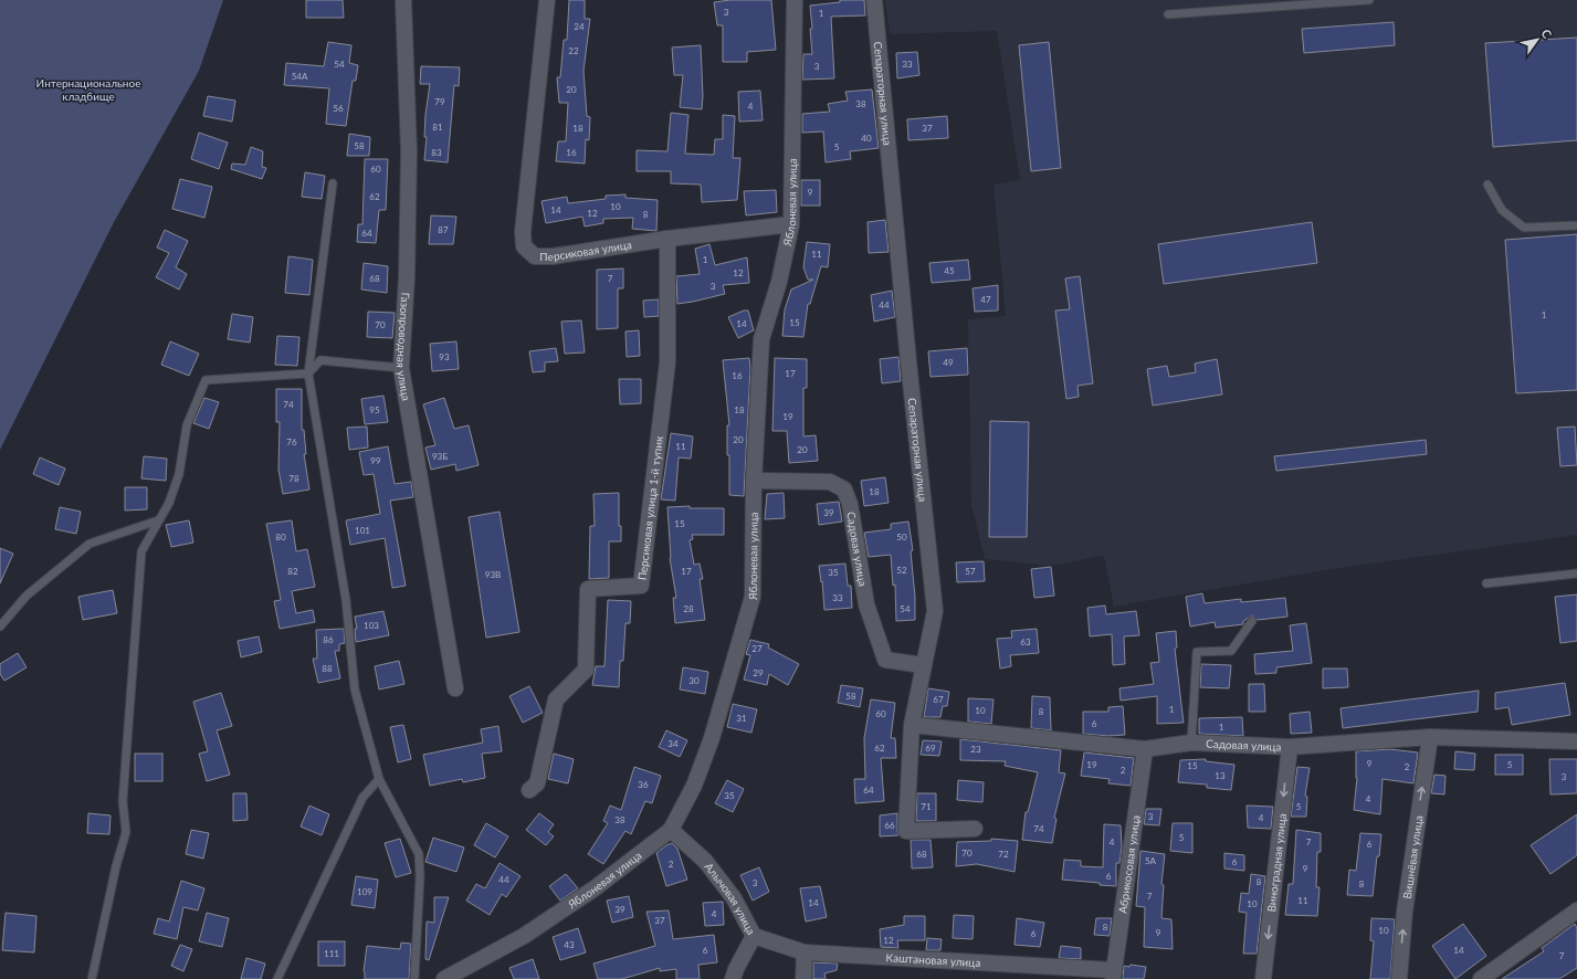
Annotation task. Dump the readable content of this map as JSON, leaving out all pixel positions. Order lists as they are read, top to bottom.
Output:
{
  "streets": {
    "street": [
      "Сепараторная улица",
      "Яблоневая улица",
      "Персиковая улица",
      "Газопроводная улица",
      "Персиковая улица 1-й тупик",
      "Садовая улица",
      "Вишнёвая улица",
      "Виноградная улица",
      "Абрикосовая улица",
      "Алычовая улица",
      "Каштановая улица"
    ]
  },
  "crossings": [
    ["Сепараторная улица", "Садовая улица"],
    ["Яблоневая улица", "Персиковая улица"],
    ["Яблоневая улица", "Садовая улица"],
    ["Яблоневая улица", "Алычовая улица"],
    ["Персиковая улица", "Персиковая улица 1-й тупик"],
    ["Садовая улица", "Вишнёвая улица"],
    ["Садовая улица", "Виноградная улица"],
    ["Садовая улица", "Абрикосовая улица"],
    ["Абрикосовая улица", "Каштановая улица"],
    ["Алычовая улица", "Каштановая улица"]
  ],
  "one_way": ["Вишнёвая улица", "Виноградная улица"],
  "parks": ["Интернациональное кладбище"],
  "house_numbers": [
    "3",
    "1",
    "24",
    "22",
    "54",
    "33",
    "3",
    "54А",
    "20",
    "79",
    "38",
    "4",
    "56",
    "81",
    "18",
    "37",
    "40",
    "58",
    "5",
    "83",
    "16",
    "60",
    "9",
    "62",
    "10",
    "14",
    "12",
    "8",
    "87",
    "64",
    "11",
    "1",
    "45",
    "12",
    "68",
    "7",
    "3",
    "47",
    "44",
    "1",
    "15",
    "14",
    "70",
    "93",
    "49",
    "17",
    "16",
    "74",
    "95",
    "18",
    "19",
    "20",
    "76",
    "11",
    "20",
    "93Б",
    "99",
    "78",
    "18",
    "39",
    "15",
    "101",
    "80",
    "50",
    "52",
    "82",
    "17",
    "57",
    "35",
    "93В",
    "33",
    "28",
    "54",
    "103",
    "86",
    "63",
    "27",
    "88",
    "29",
    "30",
    "58",
    "67",
    "1",
    "10",
    "8",
    "60",
    "31",
    "6",
    "1",
    "34",
    "62",
    "69",
    "23",
    "9",
    "19",
    "5",
    "15",
    "2",
    "2",
    "13",
    "3",
    "36",
    "64",
    "35",
    "4",
    "71",
    "5",
    "3",
    "4",
    "38",
    "66",
    "74",
    "5",
    "4",
    "7",
    "6",
    "70",
    "68",
    "72",
    "5А",
    "6",
    "2",
    "9",
    "6",
    "44",
    "8",
    "3",
    "8",
    "109",
    "7",
    "11",
    "14",
    "10",
    "39",
    "4",
    "37",
    "8",
    "10",
    "9",
    "6",
    "12",
    "43",
    "6",
    "14",
    "111",
    "7"
  ],
  "north": "top right"
}
